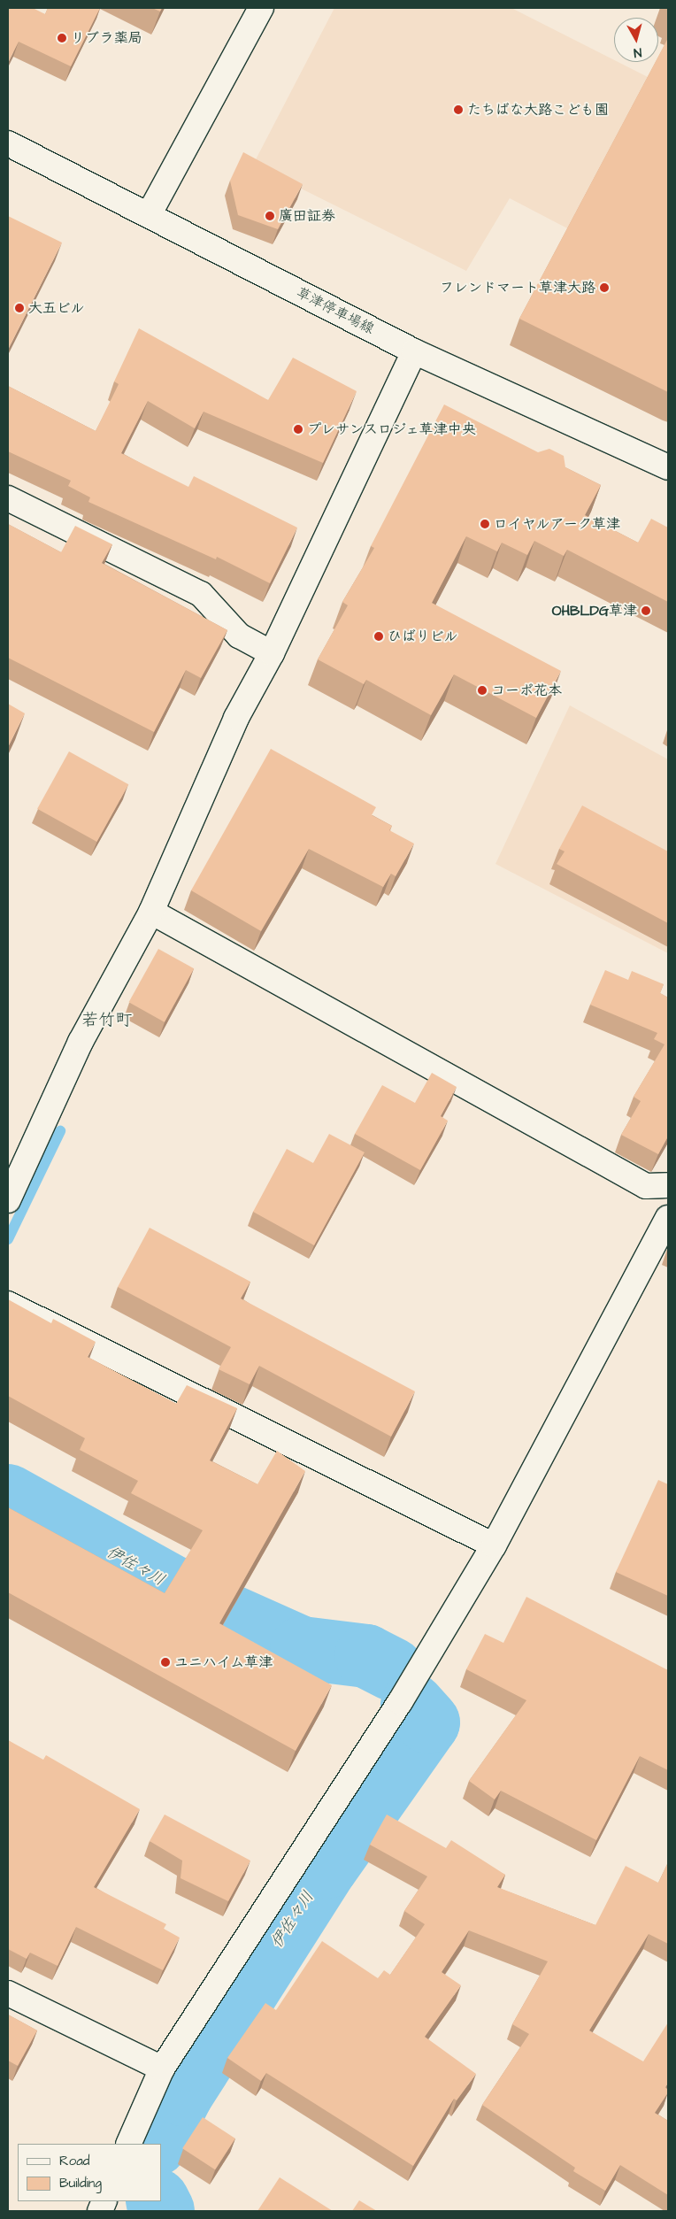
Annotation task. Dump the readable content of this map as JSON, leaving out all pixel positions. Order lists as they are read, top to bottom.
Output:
{
  "streets": {
    "street": ["草津停車場線"]
  },
  "districts": ["若竹町"],
  "water": ["伊佐々川"],
  "places": [
    "リブラ薬局",
    "たちばな大路こども園",
    "廣田証券",
    "フレンドマート草津大路",
    "大五ビル",
    "プレサンスロジェ草津中央",
    "ロイヤルアーク草津",
    "OHBLDG草津",
    "ひばりビル",
    "コーポ花本",
    "ユニハイム草津"
  ],
  "legend": ["Road", "Building"],
  "north": "bottom"
}
